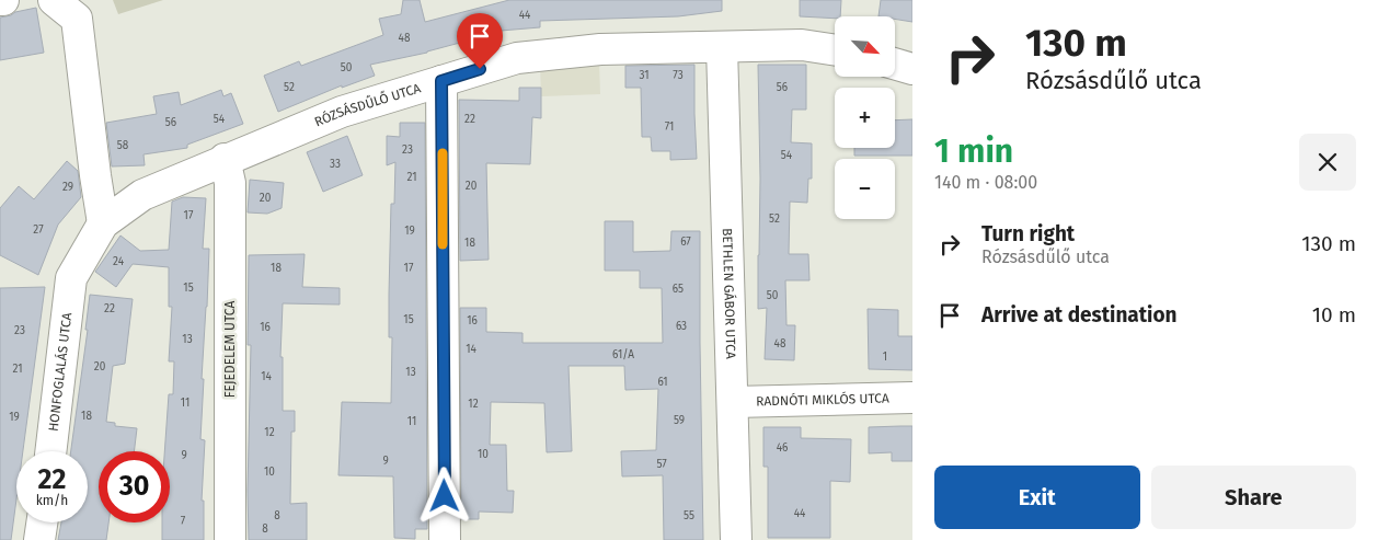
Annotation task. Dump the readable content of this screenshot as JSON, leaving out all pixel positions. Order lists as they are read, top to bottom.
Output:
{
  "streets": {
    "street": [
      "RÓZSÁSDŰLŐ UTCA",
      "BETHLEN GÁBOR UTCA",
      "FEJEDELEM UTCA",
      "HONFOGLALÁS UTCA",
      "RADNÓTI MIKLÓS UTCA"
    ]
  },
  "crossings": [
    ["RÓZSÁSDŰLŐ UTCA", "BETHLEN GÁBOR UTCA"],
    ["RÓZSÁSDŰLŐ UTCA", "FEJEDELEM UTCA"],
    ["RÓZSÁSDŰLŐ UTCA", "HONFOGLALÁS UTCA"],
    ["BETHLEN GÁBOR UTCA", "RADNÓTI MIKLÓS UTCA"]
  ],
  "house_numbers": [
    "44",
    "48",
    "50",
    "31",
    "73",
    "52",
    "56",
    "54",
    "22",
    "56",
    "71",
    "58",
    "23",
    "54",
    "33",
    "21",
    "20",
    "29",
    "20",
    "17",
    "52",
    "27",
    "19",
    "67",
    "18",
    "24",
    "18",
    "17",
    "15",
    "65",
    "50",
    "22",
    "15",
    "16",
    "63",
    "16",
    "23",
    "13",
    "48",
    "14",
    "61/A",
    "1",
    "20",
    "21",
    "13",
    "14",
    "61",
    "11",
    "12",
    "18",
    "19",
    "59",
    "11",
    "12",
    "46",
    "10",
    "9",
    "9",
    "57",
    "10",
    "44",
    "8",
    "55",
    "7",
    "8"
  ],
  "north": "bottom right",
  "page": {
    "turn": ["130 m", "Rózsásdűlő utca"],
    "map_buttons": ["+", "−"],
    "heading": ["1 min", "140 m · 08:00"],
    "list": [
      {
        "name": "Turn right",
        "note": "Rózsásdűlő utca",
        "value": "130 m"
      },
      {
        "name": "Arrive at destination",
        "value": "10 m"
      }
    ],
    "speed": "22 km/h",
    "limit": "30",
    "buttons": ["Exit", "Share"]
  }
}
